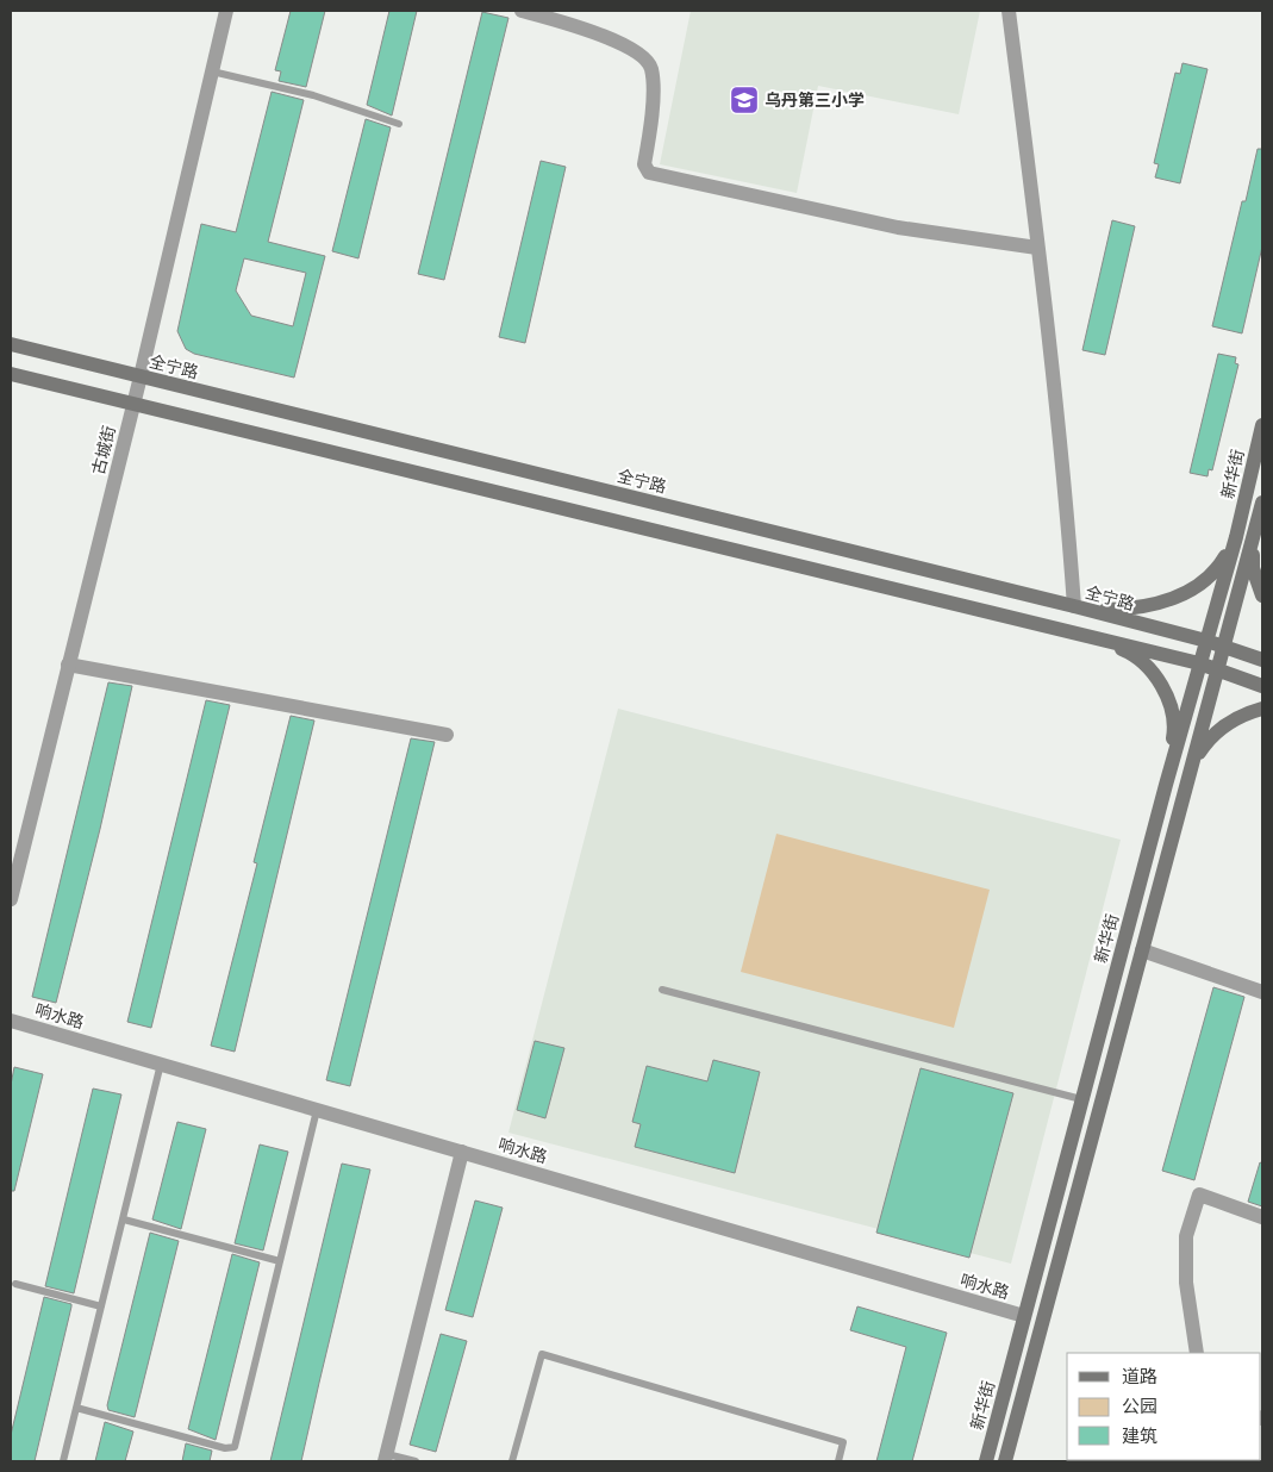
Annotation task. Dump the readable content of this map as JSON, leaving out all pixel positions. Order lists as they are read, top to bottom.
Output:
{
  "streets": {
    "main road": ["全宁路", "新华街"],
    "street": ["古城街", "响水路"]
  },
  "crossings": [
    ["全宁路", "古城街"],
    ["全宁路", "新华街"],
    ["新华街", "响水路"]
  ],
  "places": {
    "school or university": ["乌丹第三小学"]
  },
  "legend": ["道路", "公园", "建筑"]
}
